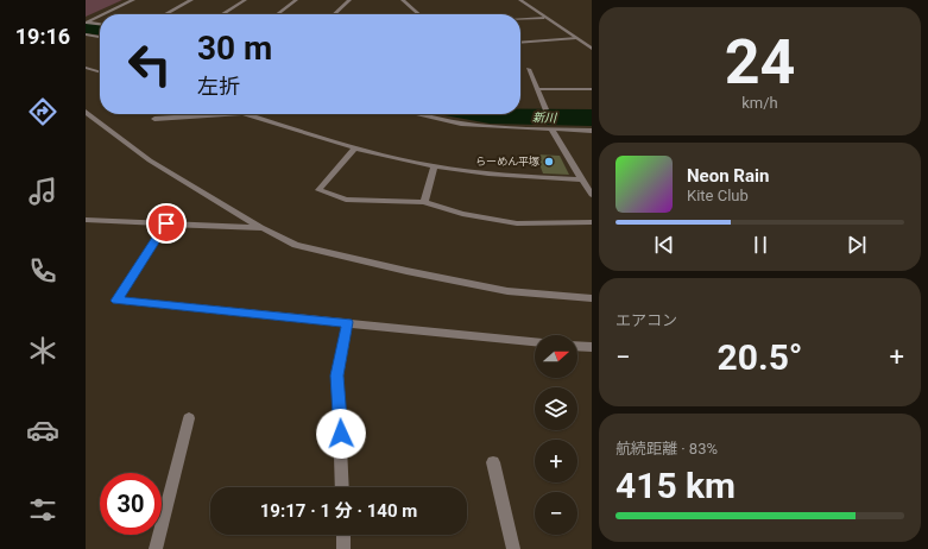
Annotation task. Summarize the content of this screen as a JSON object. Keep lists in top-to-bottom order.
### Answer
{
  "water": ["新川"],
  "places": ["らーめん平塚"],
  "north": "right",
  "page": {
    "tabs": "19:16",
    "tile": [
      ["24", "km/h"],
      "エアコン",
      ["航続距離 · 83%", "415 km"]
    ],
    "turn": ["30 m", "左折"],
    "song": ["Neon Rain", "Kite Club"],
    "map_buttons": ["+", "−"],
    "heat": ["−", "20.5°", "+"],
    "limit": "30",
    "trip": "19:17 · 1 分 · 140 m"
  }
}
